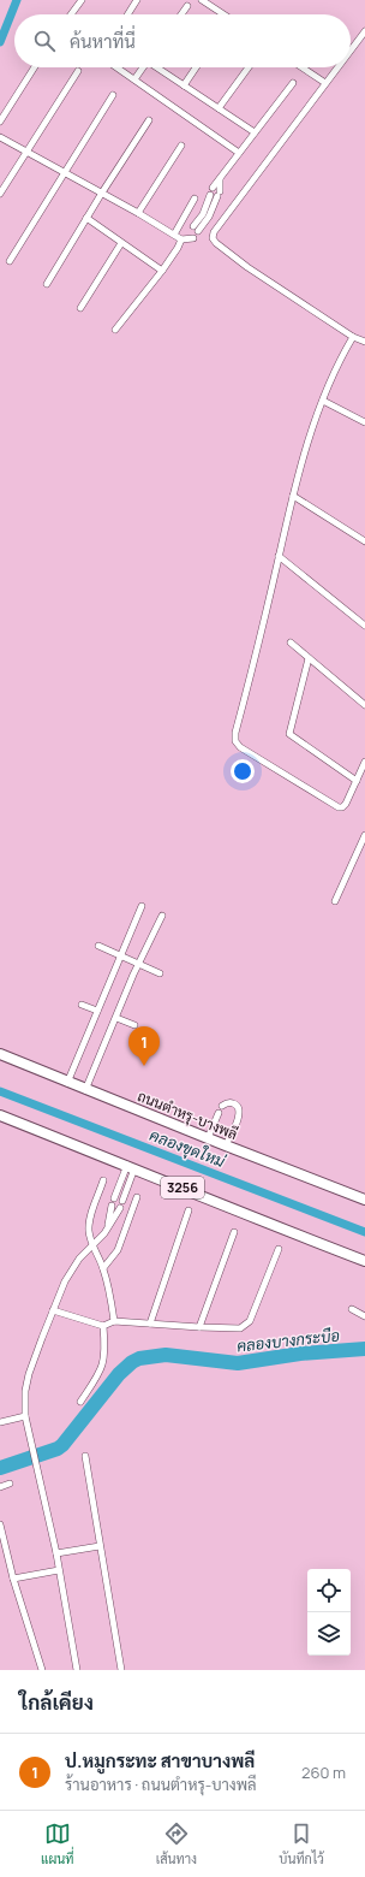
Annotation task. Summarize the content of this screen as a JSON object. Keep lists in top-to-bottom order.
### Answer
{
  "streets": {
    "main road": ["ถนนตำหรุ-บางพลี", "3256"]
  },
  "water": ["คลองขุดใหม่", "คลองบางกระบือ"],
  "page": {
    "search": "ค้นหาที่นี่",
    "pins": "1",
    "heading": "ใกล้เคียง",
    "list": [
      {
        "mark": "1",
        "name": "ป.หมูกระทะ สาขาบางพลี",
        "note": "ร้านอาหาร · ถนนตำหรุ-บางพลี",
        "value": "260 m"
      }
    ],
    "nav": ["แผนที่", "เส้นทาง", "บันทึกไว้"]
  }
}
